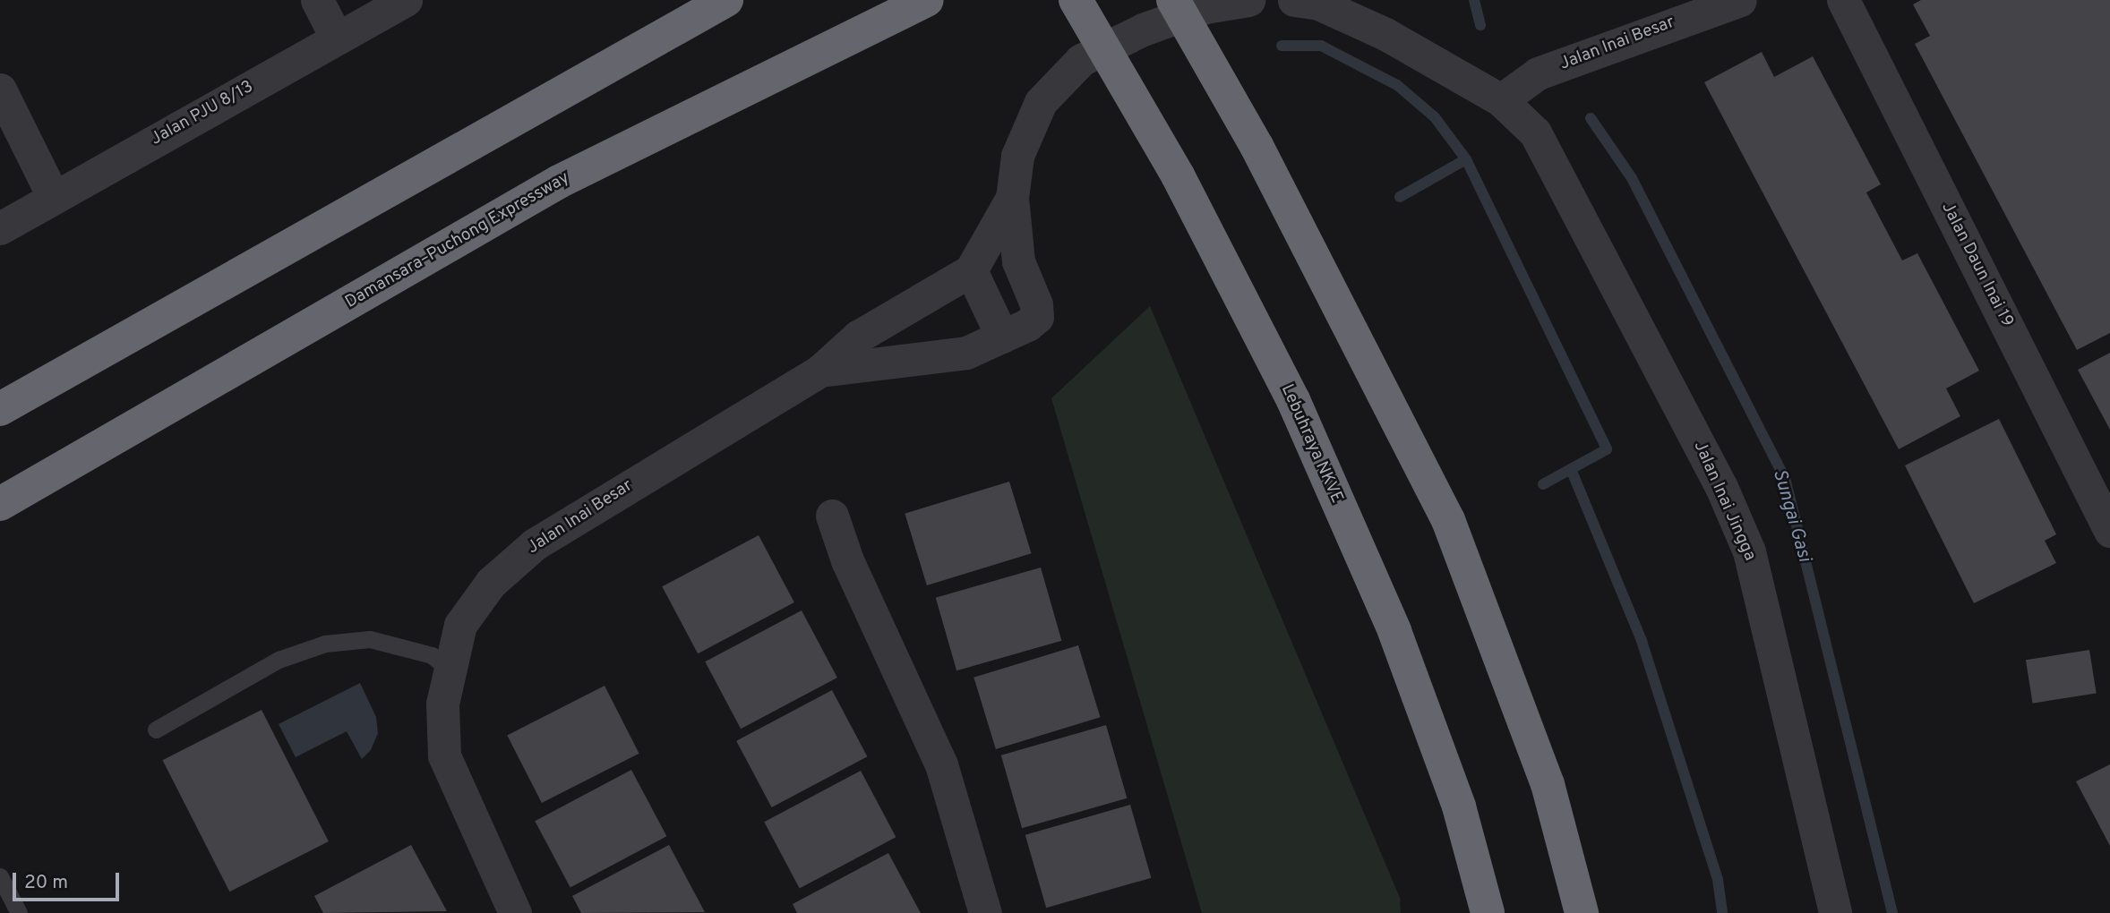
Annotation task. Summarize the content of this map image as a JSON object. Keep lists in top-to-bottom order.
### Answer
{
  "streets": {
    "highway": ["Damansara–Puchong Expressway", "Lebuhraya NKVE"],
    "street": [
      "Jalan Inai Besar",
      "Jalan PJU 8/13",
      "Jalan Daun Inai 19",
      "Jalan Inai Jingga"
    ]
  },
  "crossings": [
    ["Jalan Inai Besar", "Jalan Inai Jingga"]
  ],
  "water": ["Sungai Gasi"],
  "scale_bar": "20 m"
}
